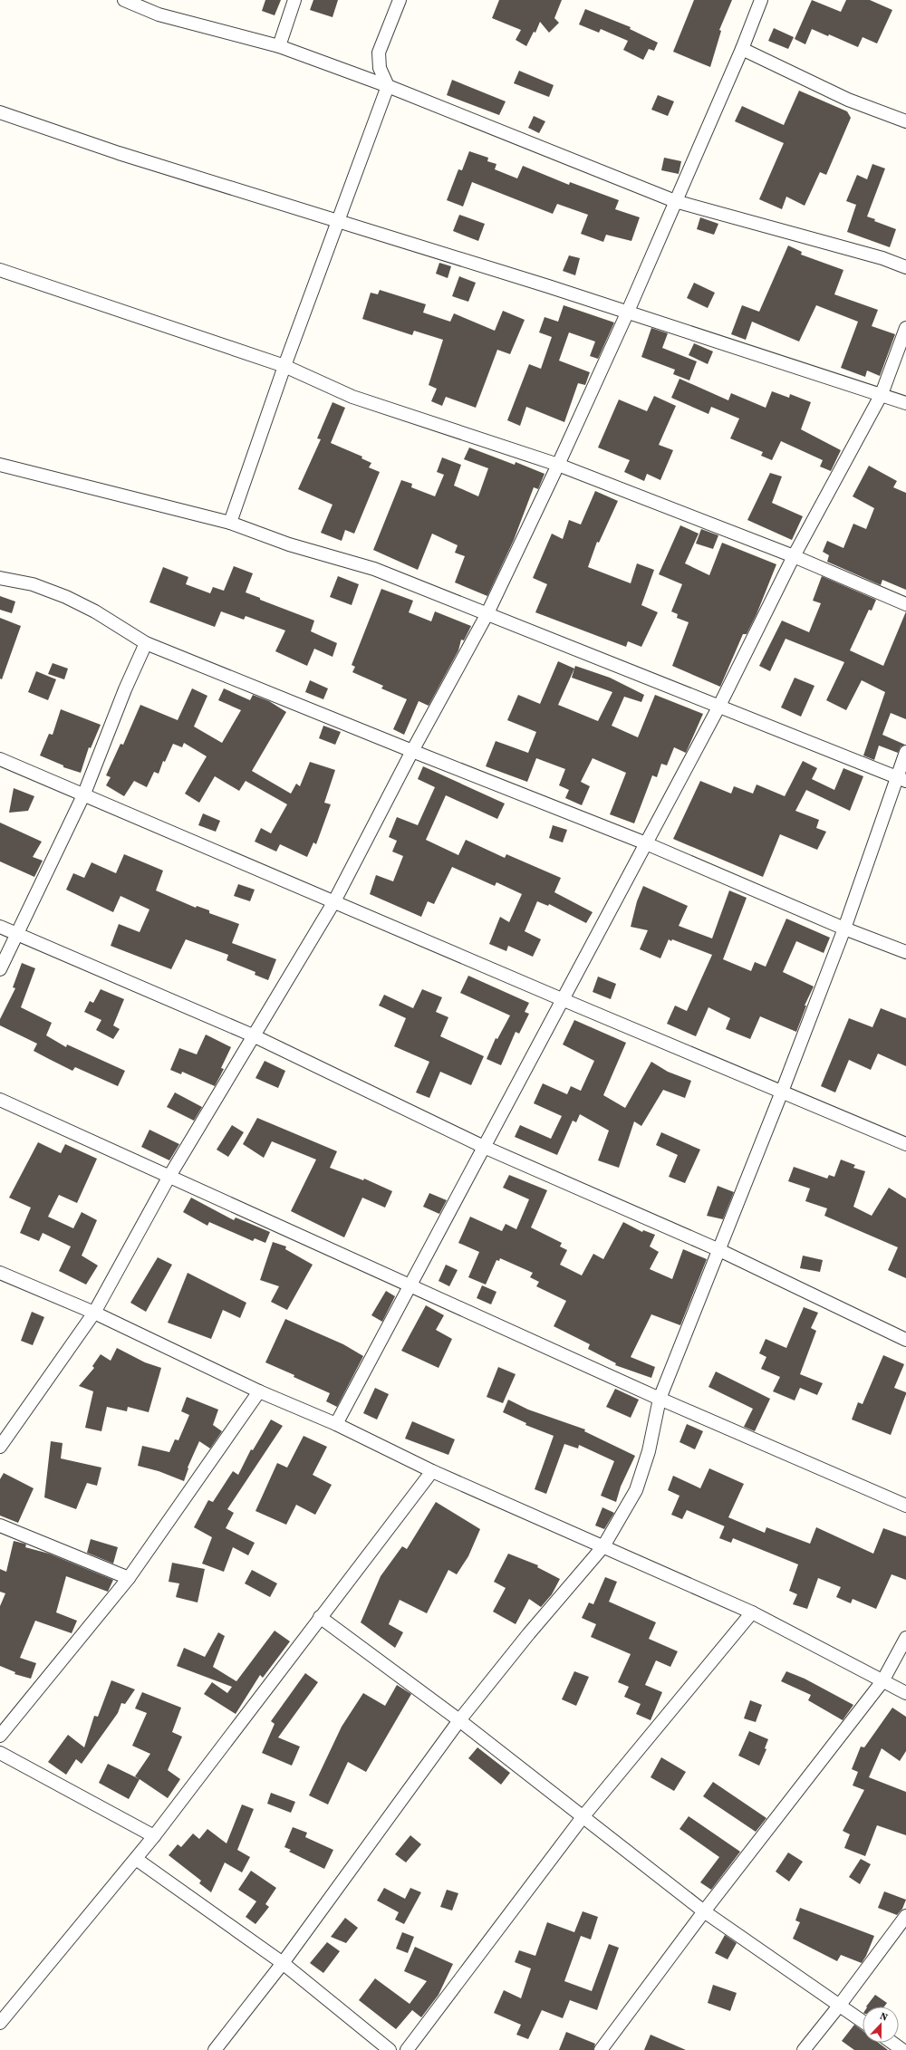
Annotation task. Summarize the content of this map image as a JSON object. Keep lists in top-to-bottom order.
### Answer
{
  "north": "top"
}
